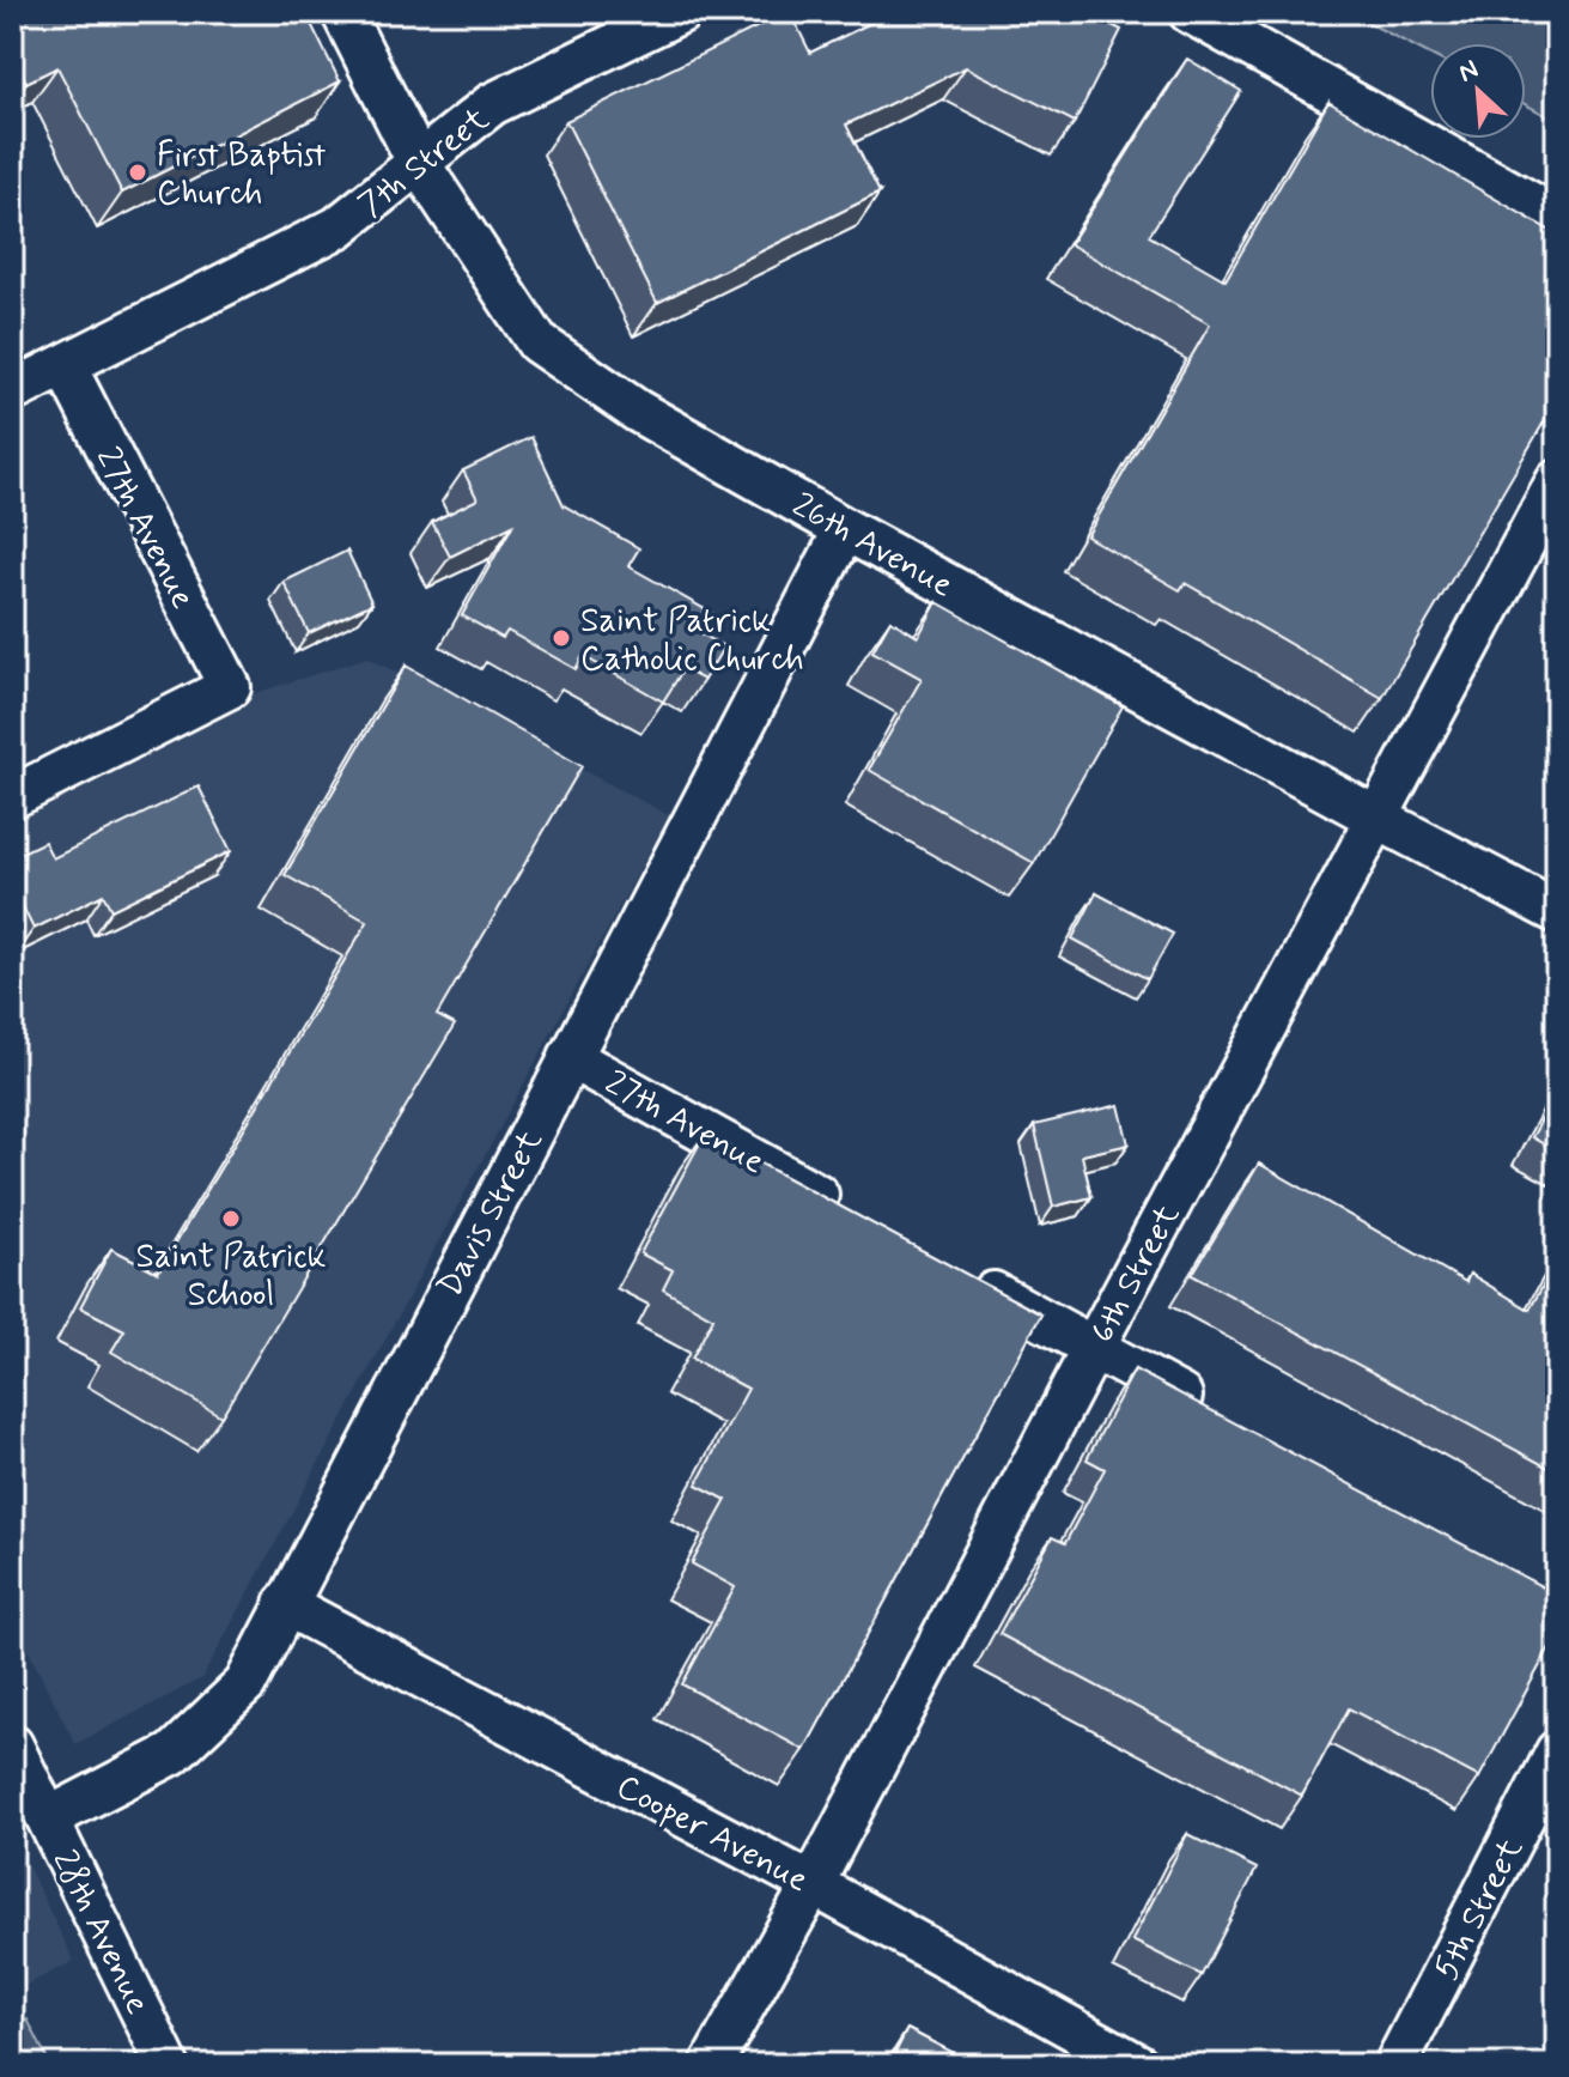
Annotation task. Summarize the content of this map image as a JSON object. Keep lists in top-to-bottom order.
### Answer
{
  "streets": {
    "street": [
      "7th Street",
      "27th Avenue",
      "26th Avenue",
      "Davis Street",
      "6th Street",
      "Cooper Avenue",
      "5th Street",
      "28th Avenue"
    ]
  },
  "crossings": [
    ["7th Street", "27th Avenue"],
    ["7th Street", "26th Avenue"],
    ["27th Avenue", "Davis Street"],
    ["26th Avenue", "Davis Street"],
    ["26th Avenue", "6th Street"],
    ["Davis Street", "Cooper Avenue"],
    ["Davis Street", "28th Avenue"],
    ["6th Street", "Cooper Avenue"]
  ],
  "places": ["First Baptist Church", "Saint Patrick Catholic Church", "Saint Patrick School"],
  "north": "top left"
}
